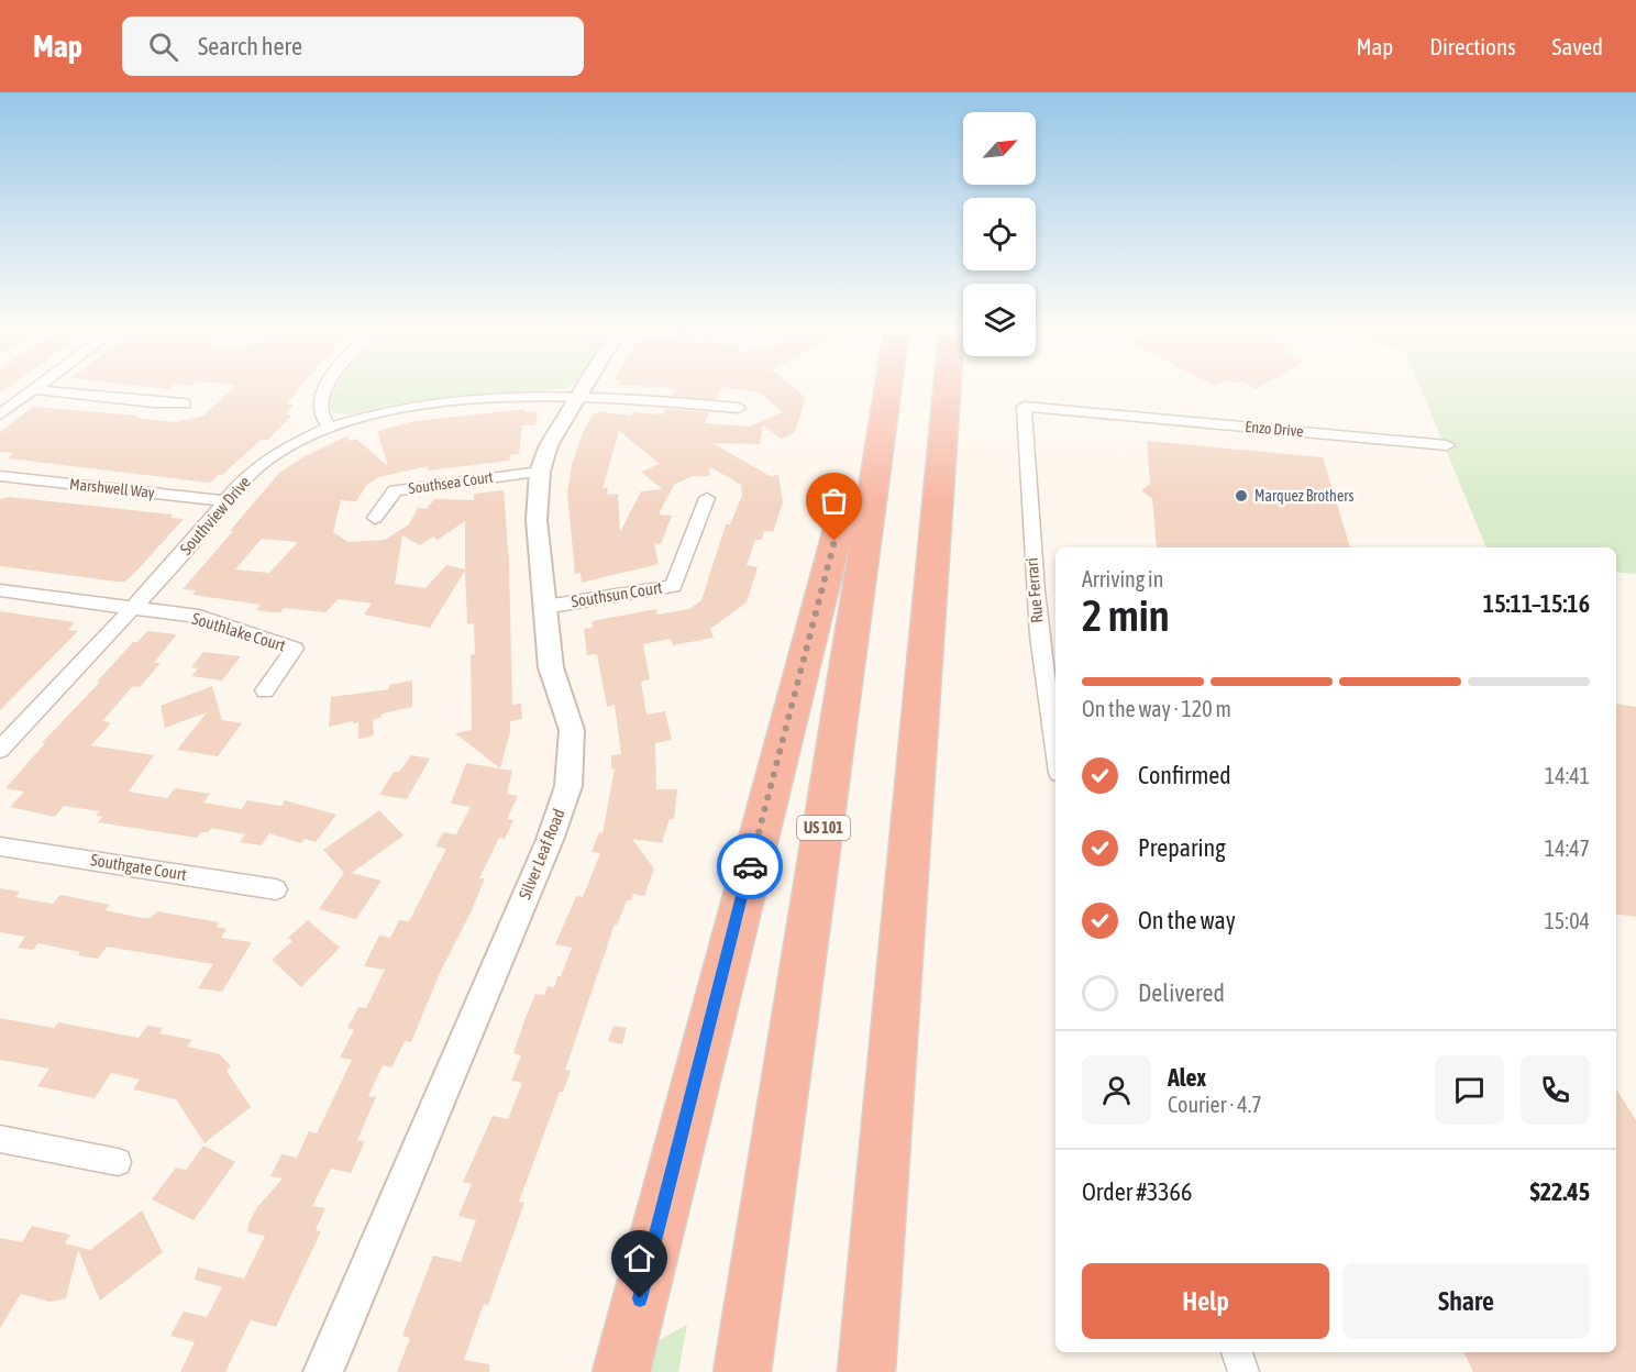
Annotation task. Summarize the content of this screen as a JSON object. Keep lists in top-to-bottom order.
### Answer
{
  "streets": {
    "highway": ["US 101"],
    "street": [
      "Enzo Drive",
      "Southsea Court",
      "Marshwell Way",
      "Southview Drive",
      "Rue Ferrari",
      "Southsun Court",
      "Southlake Court",
      "Silver Leaf Road",
      "Southgate Court"
    ]
  },
  "crossings": [
    ["Enzo Drive", "Rue Ferrari"],
    ["Southsea Court", "Silver Leaf Road"],
    ["Marshwell Way", "Southview Drive"],
    ["Southview Drive", "Southlake Court"],
    ["Southview Drive", "Silver Leaf Road"],
    ["Southsun Court", "Silver Leaf Road"]
  ],
  "places": ["Marquez Brothers"],
  "north": "top right",
  "page": {
    "header": "Map",
    "search": "Search here",
    "nav": ["Map", "Directions", "Saved"],
    "heading": ["2 min", "Arriving in", "15:11–15:16"],
    "panel": [
      "Alex",
      "Courier · 4.7",
      "Order #3366",
      "$22.45"
    ],
    "bar": "On the way · 120 m",
    "list": [
      ["Confirmed", "14:41"],
      ["Preparing", "14:47"],
      ["On the way", "15:04"],
      "Delivered"
    ],
    "buttons": ["Help", "Share"]
  }
}
